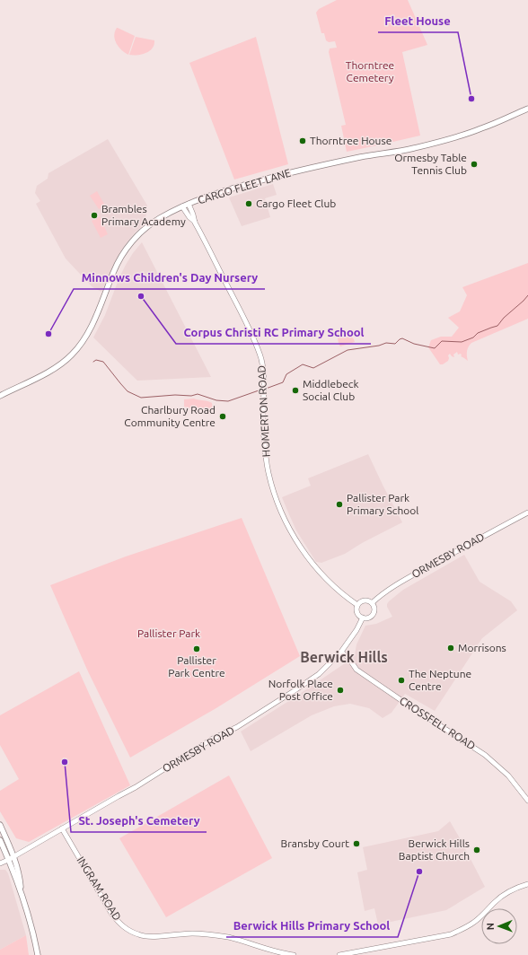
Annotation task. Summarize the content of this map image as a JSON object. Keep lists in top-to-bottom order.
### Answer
{
  "streets": {
    "main road": ["CARGO FLEET LANE"],
    "street": [
      "HOMERTON ROAD",
      "ORMESBY ROAD",
      "CROSSFELL ROAD",
      "INGRAM ROAD"
    ]
  },
  "crossings": [
    ["CARGO FLEET LANE", "HOMERTON ROAD"],
    ["HOMERTON ROAD", "ORMESBY ROAD"],
    ["ORMESBY ROAD", "CROSSFELL ROAD"],
    ["ORMESBY ROAD", "INGRAM ROAD"]
  ],
  "districts": ["Berwick Hills"],
  "parks": ["Thorntree Cemetery", "Pallister Park"],
  "places": [
    "Fleet House",
    "Thorntree House",
    "Ormesby Table Tennis Club",
    "Cargo Fleet Club",
    "Brambles Primary Academy",
    "Corpus Christi RC Primary School",
    "Minnows Children's Day Nursery",
    "Middlebeck Social Club",
    "Charlbury Road Community Centre",
    "Pallister Park Primary School",
    "Morrisons",
    "Pallister Park Centre",
    "The Neptune Centre",
    "Norfolk Place Post Office",
    "St. Joseph's Cemetery",
    "Bransby Court",
    "Berwick Hills Baptist Church",
    "Berwick Hills Primary School"
  ],
  "north": "left"
}
